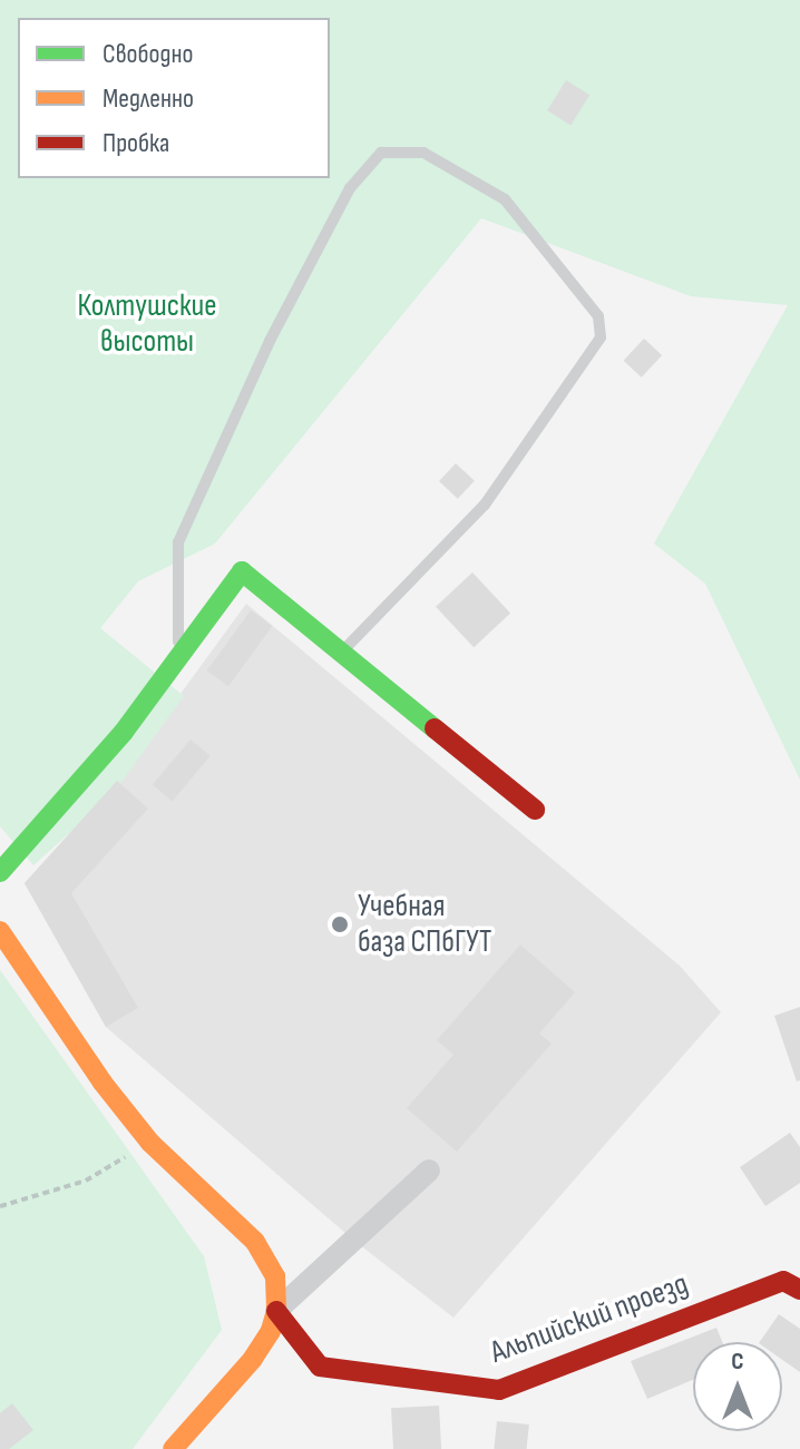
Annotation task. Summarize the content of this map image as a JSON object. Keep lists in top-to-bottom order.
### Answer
{
  "streets": {
    "street": ["Альпийский проезд"]
  },
  "parks": ["Колтушские высоты"],
  "places": ["Учебная база СПбГУТ"],
  "legend": ["Свободно", "Медленно", "Пробка"],
  "north": "top"
}
